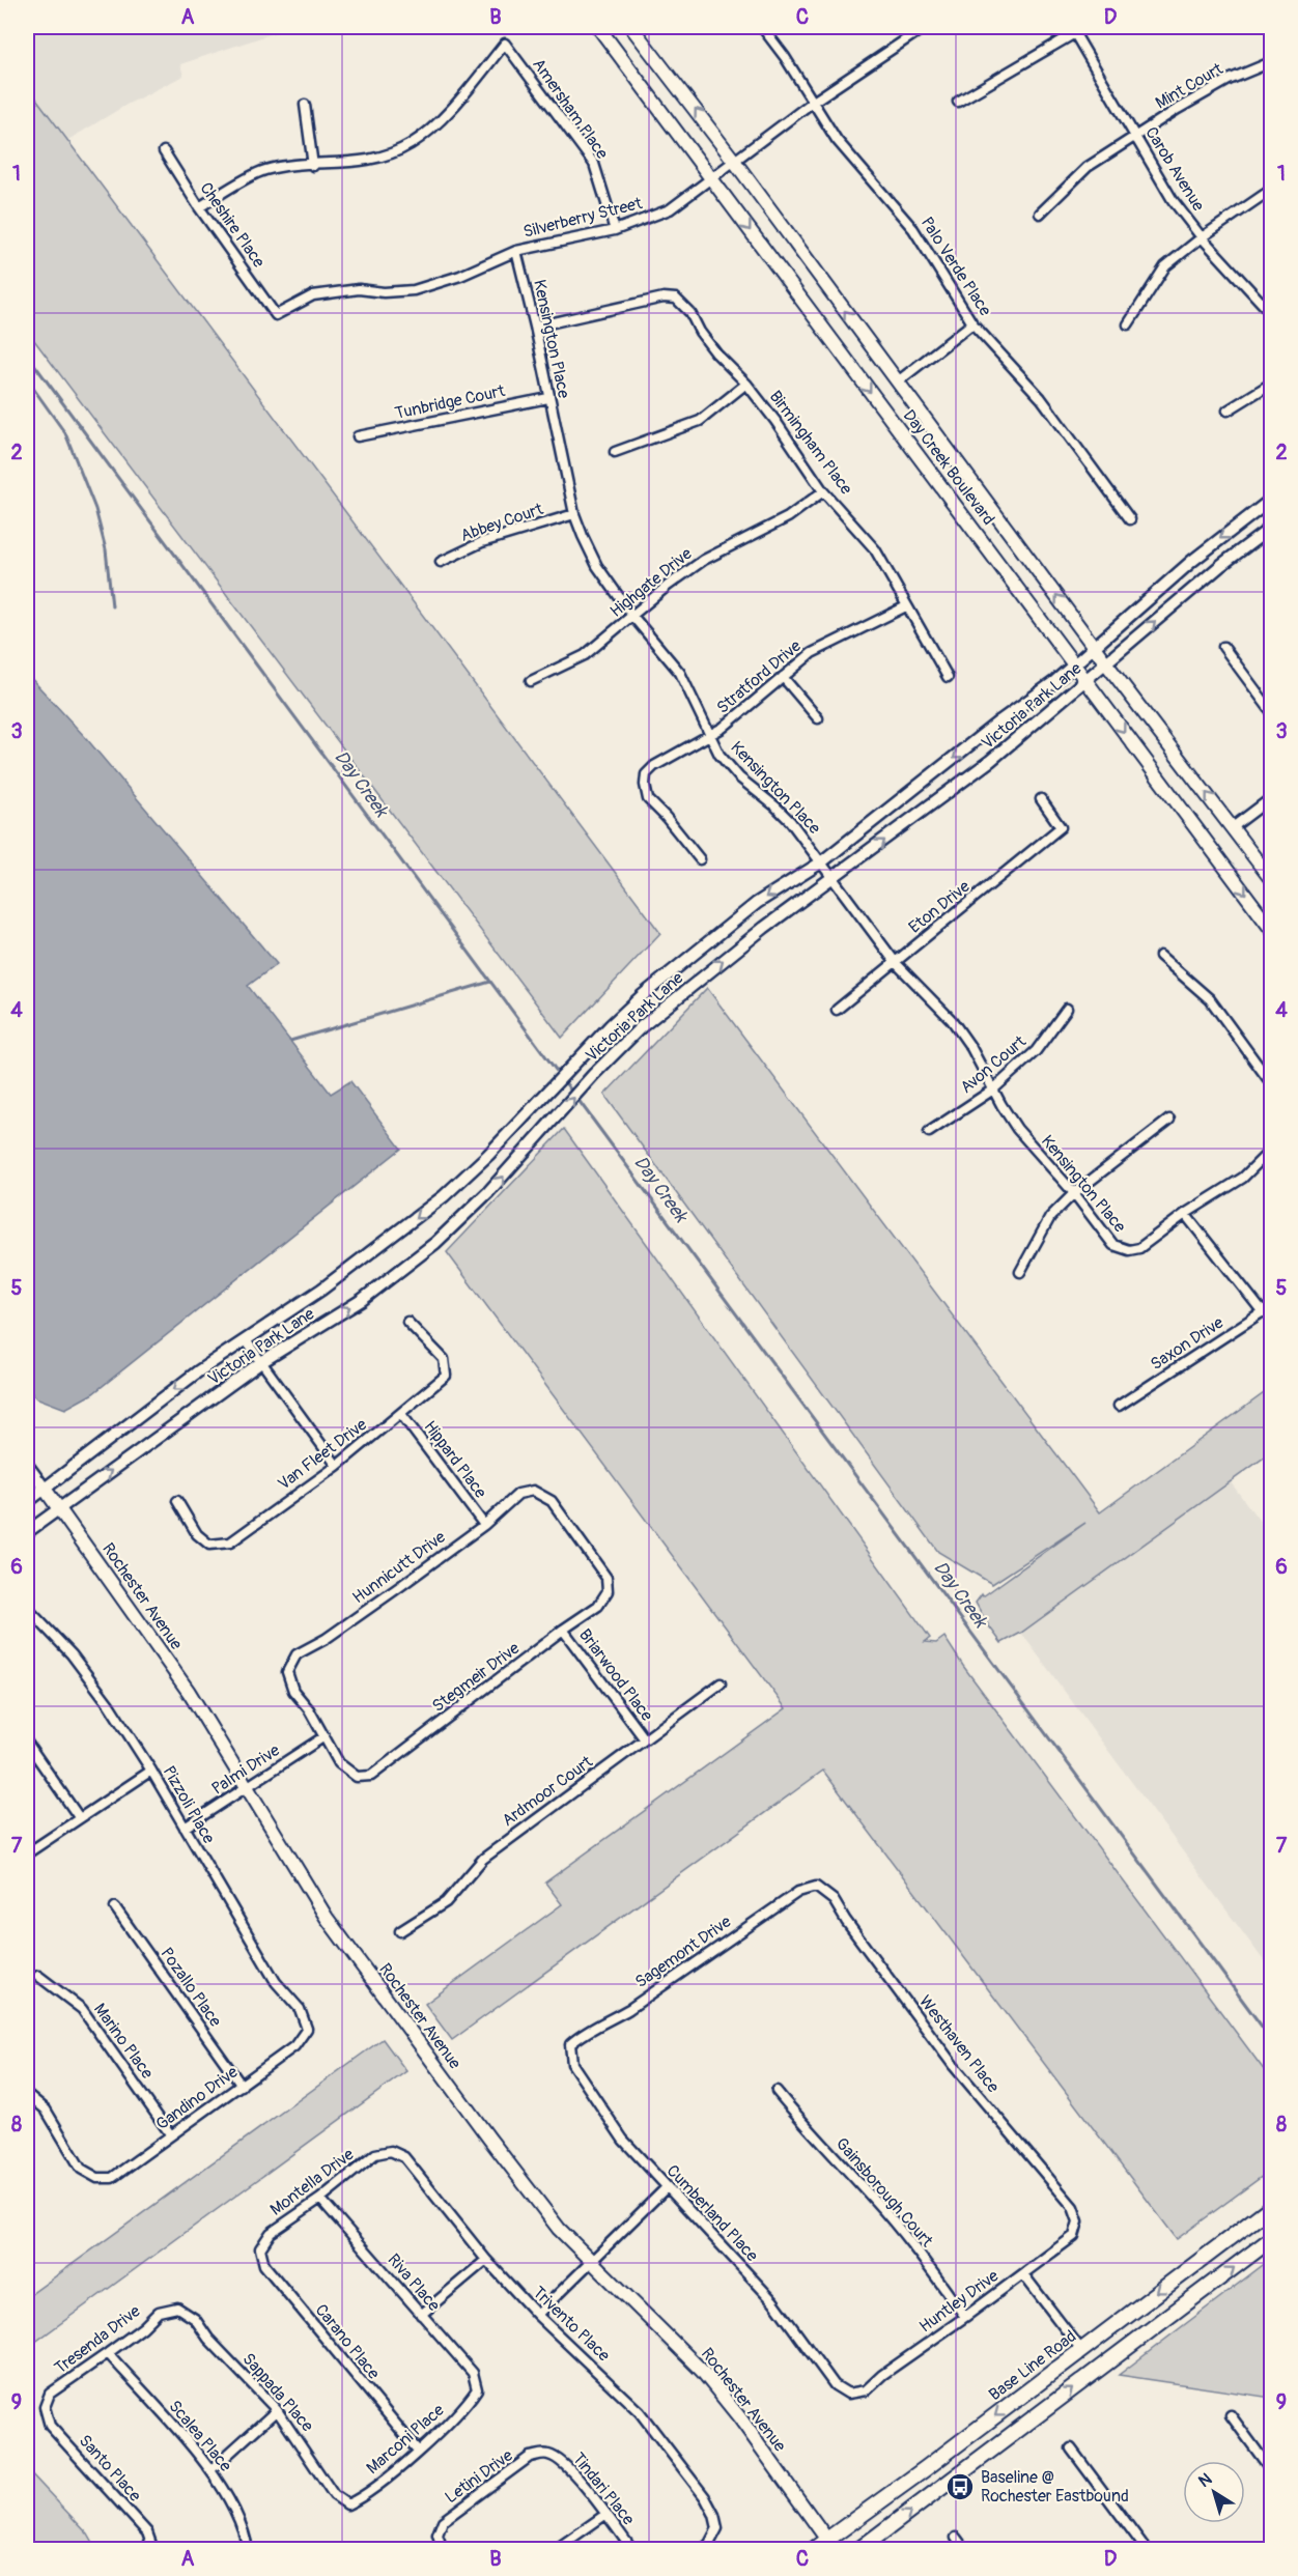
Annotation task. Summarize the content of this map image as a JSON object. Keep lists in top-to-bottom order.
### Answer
{
  "streets": {
    "main road": ["Day Creek Boulevard", "Rochester Avenue", "Base Line Road"],
    "street": [
      "Mint Court",
      "Amersham Place",
      "Carob Avenue",
      "Silverberry Street",
      "Cheshire Place",
      "Palo Verde Place",
      "Kensington Place",
      "Tunbridge Court",
      "Birmingham Place",
      "Abbey Court",
      "Highgate Drive",
      "Stratford Drive",
      "Victoria Park Lane",
      "Eton Drive",
      "Avon Court",
      "Saxon Drive",
      "Van Fleet Drive",
      "Hippard Place",
      "Hunnicutt Drive",
      "Briarwood Place",
      "Stegmeir Drive",
      "Palmi Drive",
      "Ardmoor Court",
      "Pizzoli Place",
      "Sagemont Drive",
      "Pozallo Place",
      "Marino Place",
      "Westhaven Place",
      "Gandino Drive",
      "Montella Drive",
      "Gainsborough Court",
      "Cumberland Place",
      "Riva Place",
      "Huntley Drive",
      "Trivento Place",
      "Tresenda Drive",
      "Carano Place",
      "Sappada Place",
      "Scalea Place",
      "Marconi Place",
      "Santo Place",
      "Letini Drive",
      "Tindari Place"
    ]
  },
  "crossings": [
    ["Mint Court", "Carob Avenue"],
    ["Amersham Place", "Silverberry Street"],
    ["Silverberry Street", "Cheshire Place"],
    ["Silverberry Street", "Palo Verde Place"],
    ["Silverberry Street", "Kensington Place"],
    ["Silverberry Street", "Day Creek Boulevard"],
    ["Kensington Place", "Tunbridge Court"],
    ["Kensington Place", "Birmingham Place"],
    ["Kensington Place", "Abbey Court"],
    ["Kensington Place", "Highgate Drive"],
    ["Kensington Place", "Stratford Drive"],
    ["Kensington Place", "Victoria Park Lane"],
    ["Kensington Place", "Eton Drive"],
    ["Kensington Place", "Avon Court"],
    ["Birmingham Place", "Highgate Drive"],
    ["Birmingham Place", "Stratford Drive"],
    ["Day Creek Boulevard", "Victoria Park Lane"],
    ["Victoria Park Lane", "Rochester Avenue"],
    ["Van Fleet Drive", "Hippard Place"],
    ["Hippard Place", "Hunnicutt Drive"],
    ["Hunnicutt Drive", "Stegmeir Drive"],
    ["Hunnicutt Drive", "Palmi Drive"],
    ["Rochester Avenue", "Palmi Drive"],
    ["Rochester Avenue", "Base Line Road"],
    ["Briarwood Place", "Stegmeir Drive"],
    ["Briarwood Place", "Ardmoor Court"],
    ["Stegmeir Drive", "Palmi Drive"],
    ["Palmi Drive", "Pizzoli Place"],
    ["Pizzoli Place", "Gandino Drive"],
    ["Sagemont Drive", "Westhaven Place"],
    ["Sagemont Drive", "Cumberland Place"],
    ["Pozallo Place", "Gandino Drive"],
    ["Marino Place", "Gandino Drive"],
    ["Westhaven Place", "Huntley Drive"],
    ["Montella Drive", "Riva Place"],
    ["Montella Drive", "Trivento Place"],
    ["Montella Drive", "Carano Place"],
    ["Gainsborough Court", "Huntley Drive"],
    ["Cumberland Place", "Huntley Drive"],
    ["Riva Place", "Marconi Place"],
    ["Tresenda Drive", "Sappada Place"],
    ["Tresenda Drive", "Scalea Place"],
    ["Tresenda Drive", "Santo Place"],
    ["Carano Place", "Marconi Place"],
    ["Sappada Place", "Marconi Place"],
    ["Letini Drive", "Tindari Place"]
  ],
  "water": ["Day Creek"],
  "places": {
    "bus stop": ["Baseline @ Rochester Eastbound"]
  },
  "north": "top left",
  "grid": {
    "columns": [
      "A",
      "B",
      "C",
      "D"
    ],
    "rows": [
      "1",
      "2",
      "3",
      "4",
      "5",
      "6",
      "7",
      "8",
      "9"
    ]
  }
}
